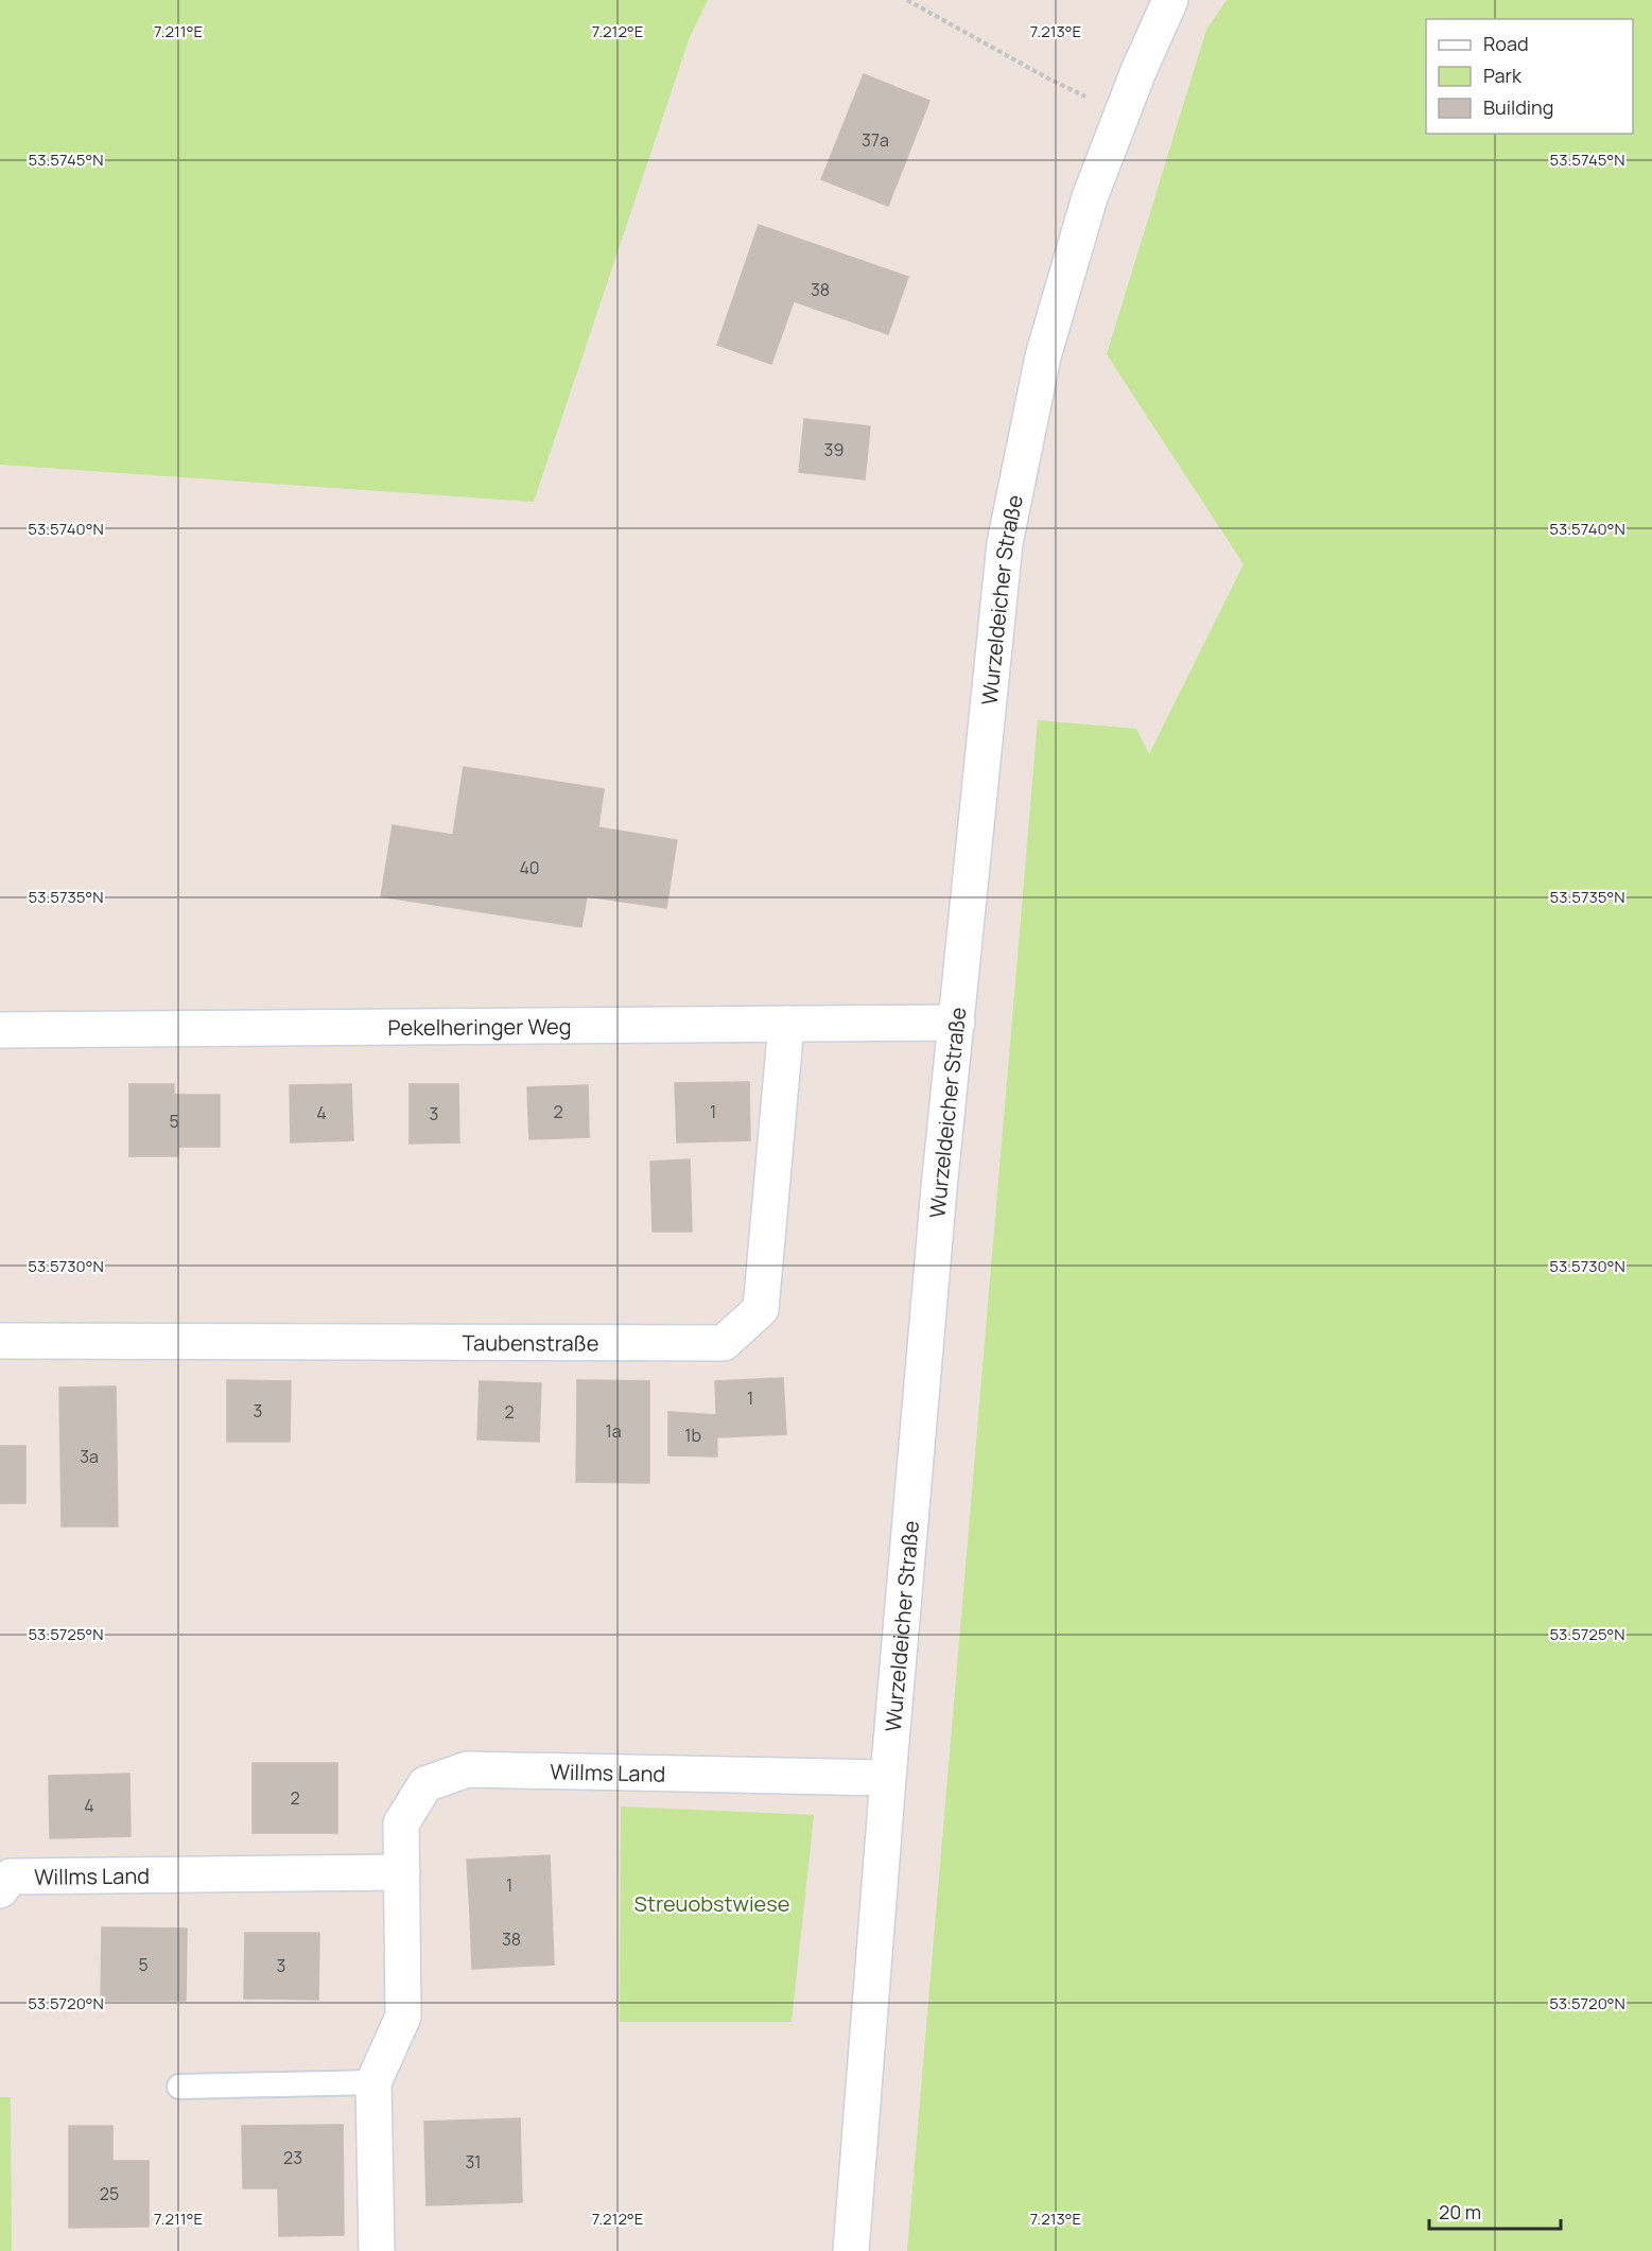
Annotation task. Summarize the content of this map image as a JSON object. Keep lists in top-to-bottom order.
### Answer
{
  "streets": {
    "street": [
      "Wurzeldeicher Straße",
      "Pekelheringer Weg",
      "Taubenstraße",
      "Willms Land"
    ]
  },
  "crossings": [
    ["Wurzeldeicher Straße", "Pekelheringer Weg"],
    ["Wurzeldeicher Straße", "Willms Land"],
    ["Pekelheringer Weg", "Taubenstraße"]
  ],
  "parks": ["Streuobstwiese"],
  "house_numbers": [
    "37a",
    "38",
    "39",
    "40",
    "2",
    "1",
    "4",
    "3",
    "5",
    "1",
    "3",
    "2",
    "1a",
    "1b",
    "3a",
    "2",
    "4",
    "1",
    "38",
    "5",
    "3",
    "23",
    "31",
    "25"
  ],
  "legend": ["Road", "Park", "Building"],
  "scale_bar": "20 m",
  "coordinates": [
    "7.211°E",
    "7.212°E",
    "7.213°E",
    "53.5745°N",
    "53.5740°N",
    "53.5735°N",
    "53.5730°N",
    "53.5725°N",
    "53.5720°N"
  ]
}
